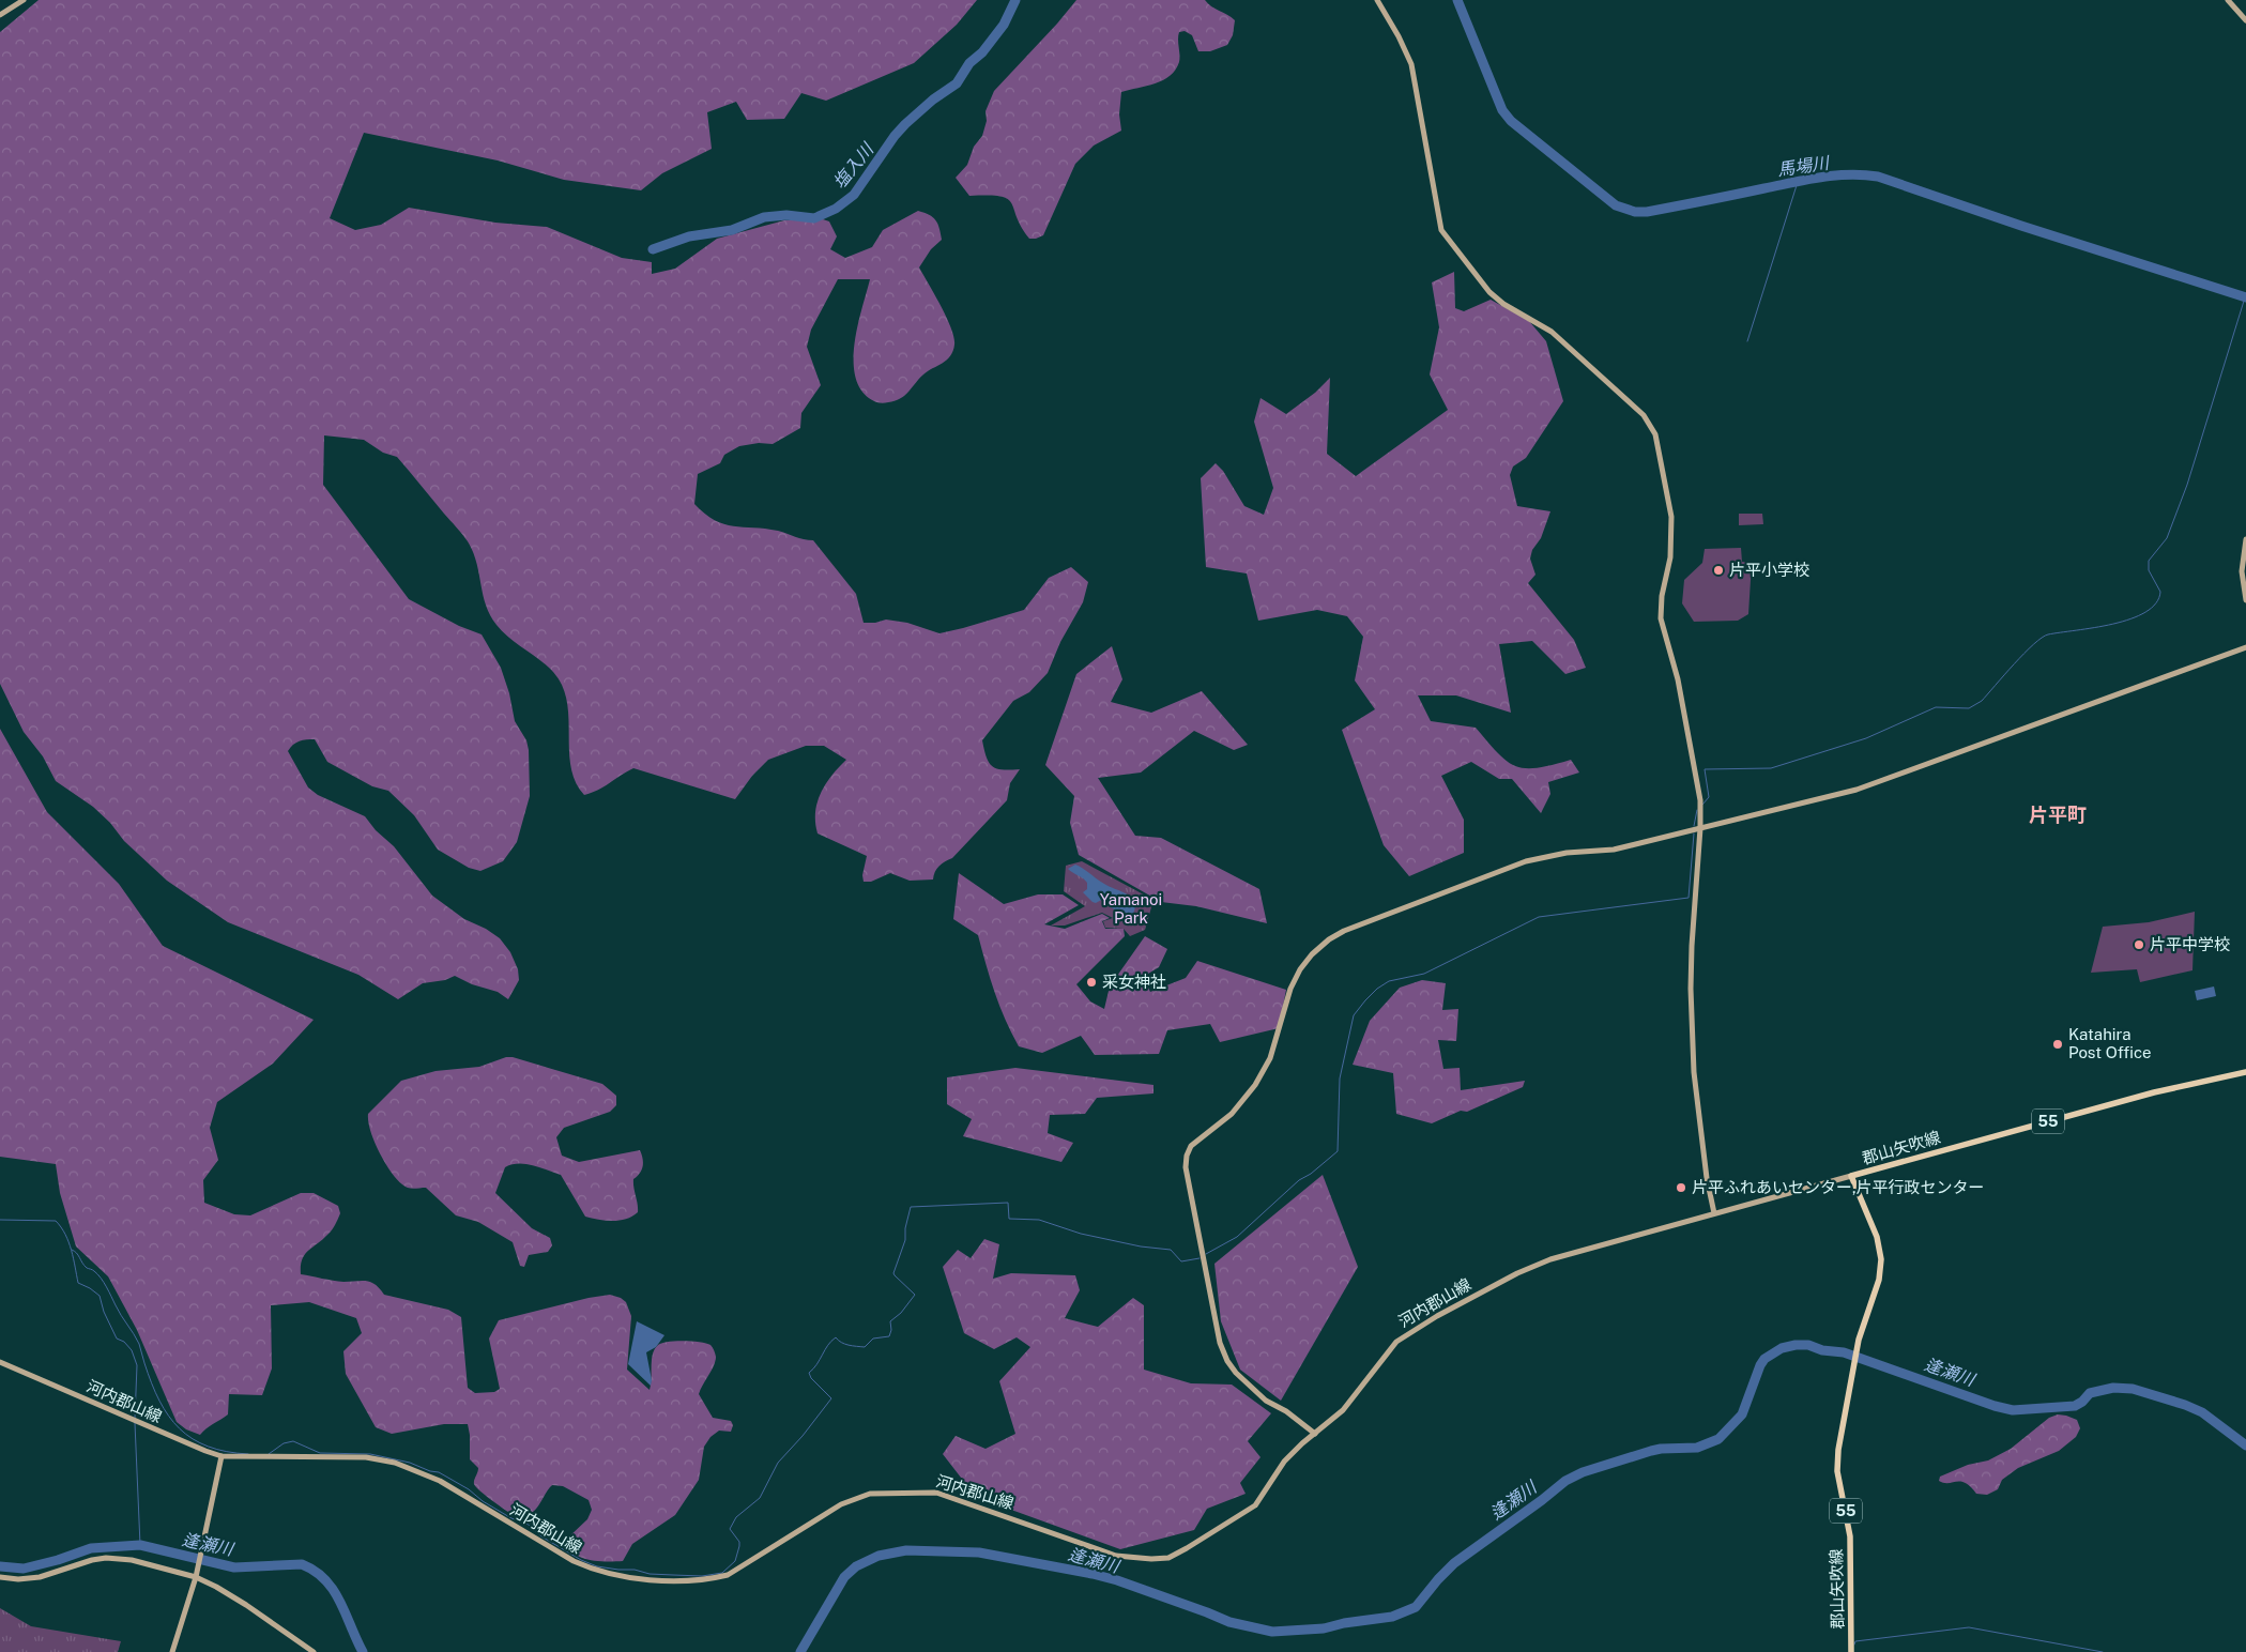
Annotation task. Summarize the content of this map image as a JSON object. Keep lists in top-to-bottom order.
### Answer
{
  "streets": {
    "main road": ["55", "郡山矢吹線"],
    "street": ["河内郡山線"]
  },
  "crossings": [
    ["郡山矢吹線", "河内郡山線"]
  ],
  "districts": ["片平町"],
  "water": ["塩入川", "馬場川", "逢瀬川"],
  "parks": ["Yamanoi Park"],
  "places": [
    "片平小学校",
    "片平中学校",
    "采女神社",
    "Katahira Post Office",
    "片平ふれあいセンター,片平行政センター"
  ]
}
